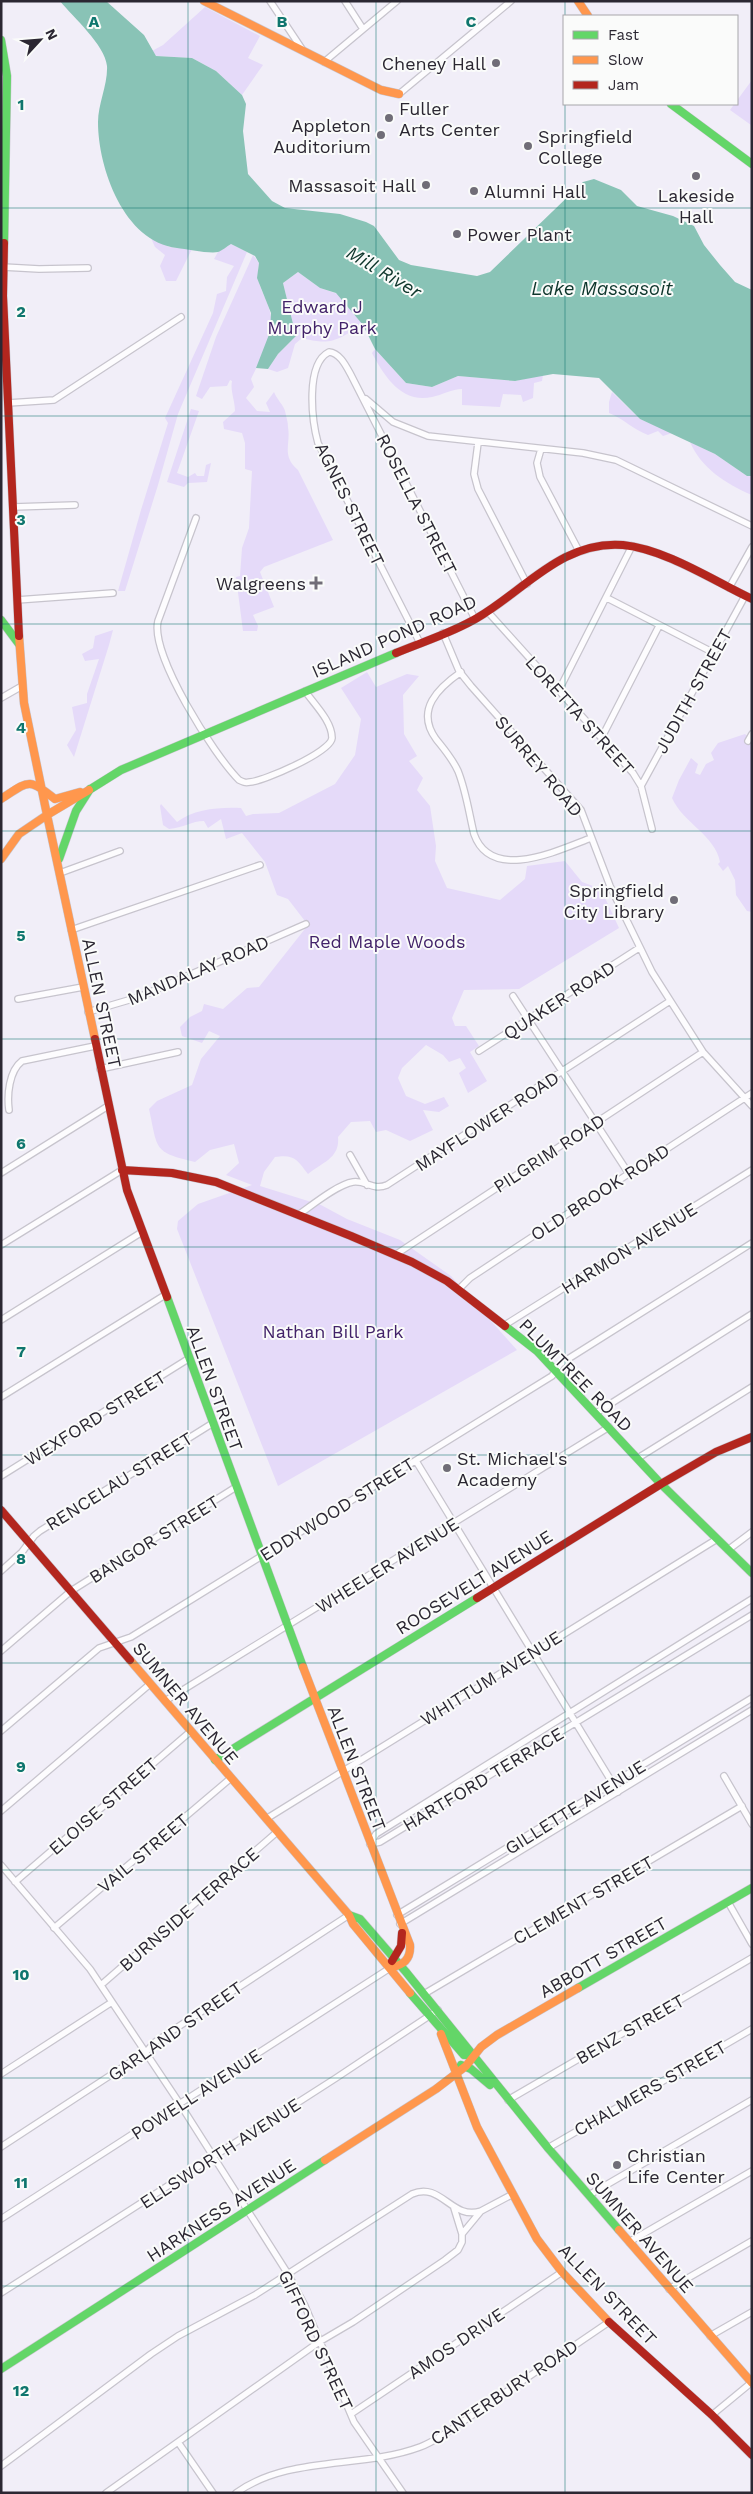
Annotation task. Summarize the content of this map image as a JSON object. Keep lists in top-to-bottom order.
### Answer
{
  "streets": {
    "main road": [
      "ISLAND POND ROAD",
      "ALLEN STREET",
      "PLUMTREE ROAD",
      "ROOSEVELT AVENUE",
      "SUMNER AVENUE",
      "ABBOTT STREET",
      "HARKNESS AVENUE"
    ],
    "street": [
      "AGNES STREET",
      "ROSELLA STREET",
      "JUDITH STREET",
      "LORETTA STREET",
      "SURREY ROAD",
      "MANDALAY ROAD",
      "QUAKER ROAD",
      "MAYFLOWER ROAD",
      "PILGRIM ROAD",
      "OLD BROOK ROAD",
      "HARMON AVENUE",
      "WEXFORD STREET",
      "RENCELAU STREET",
      "EDDYWOOD STREET",
      "BANGOR STREET",
      "WHEELER AVENUE",
      "WHITTUM AVENUE",
      "HARTFORD TERRACE",
      "ELOISE STREET",
      "GILLETTE AVENUE",
      "VAIL STREET",
      "CLEMENT STREET",
      "BURNSIDE TERRACE",
      "BENZ STREET",
      "GARLAND STREET",
      "CHALMERS STREET",
      "POWELL AVENUE",
      "ELLSWORTH AVENUE",
      "GIFFORD STREET",
      "AMOS DRIVE",
      "CANTERBURY ROAD"
    ]
  },
  "crossings": [
    ["AGNES STREET", "ROSELLA STREET"],
    ["AGNES STREET", "ISLAND POND ROAD"],
    ["ROSELLA STREET", "ISLAND POND ROAD"],
    ["ISLAND POND ROAD", "JUDITH STREET"],
    ["ISLAND POND ROAD", "LORETTA STREET"],
    ["ISLAND POND ROAD", "SURREY ROAD"],
    ["ISLAND POND ROAD", "ALLEN STREET"],
    ["JUDITH STREET", "LORETTA STREET"],
    ["SURREY ROAD", "QUAKER ROAD"],
    ["SURREY ROAD", "MAYFLOWER ROAD"],
    ["SURREY ROAD", "PILGRIM ROAD"],
    ["SURREY ROAD", "OLD BROOK ROAD"],
    ["MANDALAY ROAD", "ALLEN STREET"],
    ["ALLEN STREET", "PLUMTREE ROAD"],
    ["ALLEN STREET", "WEXFORD STREET"],
    ["ALLEN STREET", "RENCELAU STREET"],
    ["ALLEN STREET", "EDDYWOOD STREET"],
    ["ALLEN STREET", "BANGOR STREET"],
    ["ALLEN STREET", "WHEELER AVENUE"],
    ["ALLEN STREET", "ROOSEVELT AVENUE"],
    ["ALLEN STREET", "WHITTUM AVENUE"],
    ["ALLEN STREET", "SUMNER AVENUE"],
    ["ALLEN STREET", "HARTFORD TERRACE"],
    ["ALLEN STREET", "GILLETTE AVENUE"],
    ["ALLEN STREET", "POWELL AVENUE"],
    ["ALLEN STREET", "ELLSWORTH AVENUE"],
    ["ALLEN STREET", "HARKNESS AVENUE"],
    ["ALLEN STREET", "AMOS DRIVE"],
    ["ALLEN STREET", "CANTERBURY ROAD"],
    ["MAYFLOWER ROAD", "PLUMTREE ROAD"],
    ["PILGRIM ROAD", "PLUMTREE ROAD"],
    ["OLD BROOK ROAD", "PLUMTREE ROAD"],
    ["HARMON AVENUE", "PLUMTREE ROAD"],
    ["PLUMTREE ROAD", "EDDYWOOD STREET"],
    ["PLUMTREE ROAD", "WHEELER AVENUE"],
    ["PLUMTREE ROAD", "ROOSEVELT AVENUE"],
    ["PLUMTREE ROAD", "WHITTUM AVENUE"],
    ["RENCELAU STREET", "SUMNER AVENUE"],
    ["EDDYWOOD STREET", "SUMNER AVENUE"],
    ["BANGOR STREET", "SUMNER AVENUE"],
    ["WHEELER AVENUE", "SUMNER AVENUE"],
    ["ROOSEVELT AVENUE", "SUMNER AVENUE"],
    ["WHITTUM AVENUE", "SUMNER AVENUE"],
    ["SUMNER AVENUE", "ELOISE STREET"],
    ["SUMNER AVENUE", "VAIL STREET"],
    ["SUMNER AVENUE", "CLEMENT STREET"],
    ["SUMNER AVENUE", "BURNSIDE TERRACE"],
    ["SUMNER AVENUE", "ABBOTT STREET"],
    ["SUMNER AVENUE", "BENZ STREET"],
    ["SUMNER AVENUE", "GARLAND STREET"],
    ["SUMNER AVENUE", "CHALMERS STREET"],
    ["SUMNER AVENUE", "POWELL AVENUE"],
    ["SUMNER AVENUE", "ELLSWORTH AVENUE"],
    ["SUMNER AVENUE", "HARKNESS AVENUE"],
    ["ELOISE STREET", "GIFFORD STREET"],
    ["VAIL STREET", "GIFFORD STREET"],
    ["BURNSIDE TERRACE", "GIFFORD STREET"],
    ["ABBOTT STREET", "HARKNESS AVENUE"],
    ["GARLAND STREET", "GIFFORD STREET"],
    ["POWELL AVENUE", "GIFFORD STREET"],
    ["ELLSWORTH AVENUE", "GIFFORD STREET"],
    ["HARKNESS AVENUE", "GIFFORD STREET"],
    ["GIFFORD STREET", "AMOS DRIVE"],
    ["GIFFORD STREET", "CANTERBURY ROAD"]
  ],
  "water": ["Mill River", "Lake Massasoit"],
  "parks": ["Edward J Murphy Park", "Red Maple Woods", "Nathan Bill Park"],
  "places": {
    "other": [
      "Cheney Hall",
      "Fuller Arts Center",
      "Appleton Auditorium",
      "Springfield College",
      "Lakeside Hall",
      "Massasoit Hall",
      "Alumni Hall",
      "Power Plant",
      "Springfield City Library",
      "St. Michael's Academy",
      "Christian Life Center"
    ],
    "health": ["Walgreens"]
  },
  "legend": ["Fast", "Slow", "Jam"],
  "north": "top right",
  "grid": {
    "columns": ["A", "B", "C"],
    "rows": [
      "1",
      "2",
      "3",
      "4",
      "5",
      "6",
      "7",
      "8",
      "9",
      "10",
      "11",
      "12"
    ]
  }
}
